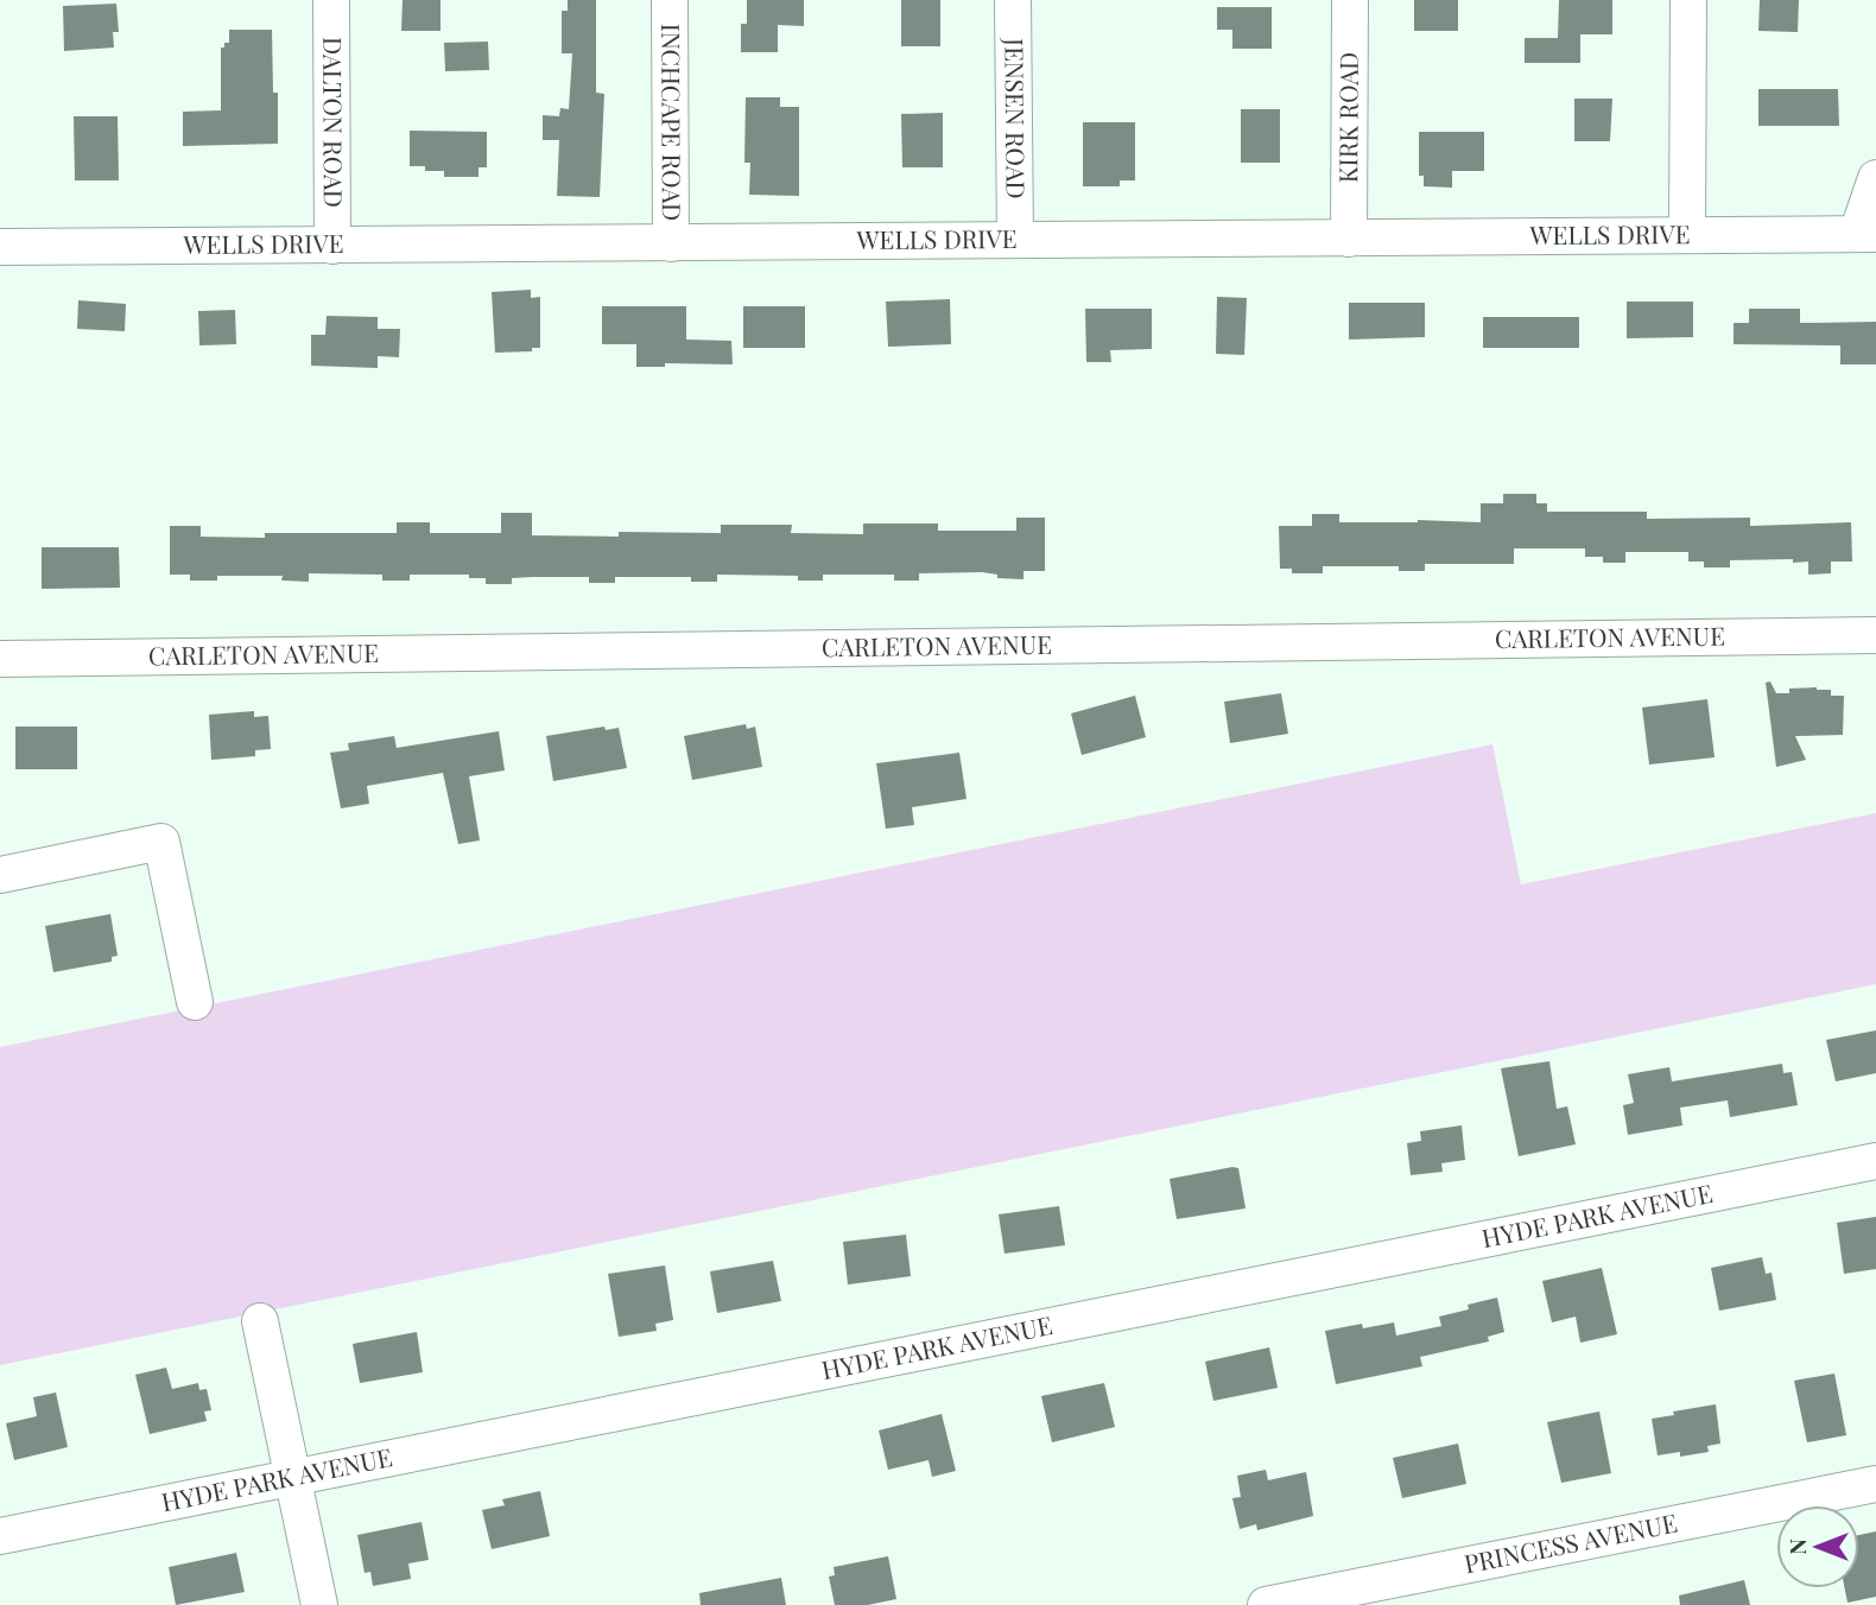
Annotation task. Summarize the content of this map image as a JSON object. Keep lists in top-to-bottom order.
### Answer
{
  "streets": {
    "street": [
      "KIRK ROAD",
      "JENSEN ROAD",
      "INCHCAPE ROAD",
      "DALTON ROAD",
      "WELLS DRIVE",
      "CARLETON AVENUE",
      "HYDE PARK AVENUE",
      "PRINCESS AVENUE"
    ]
  },
  "crossings": [
    ["KIRK ROAD", "WELLS DRIVE"],
    ["JENSEN ROAD", "WELLS DRIVE"],
    ["INCHCAPE ROAD", "WELLS DRIVE"],
    ["DALTON ROAD", "WELLS DRIVE"]
  ],
  "north": "left"
}
